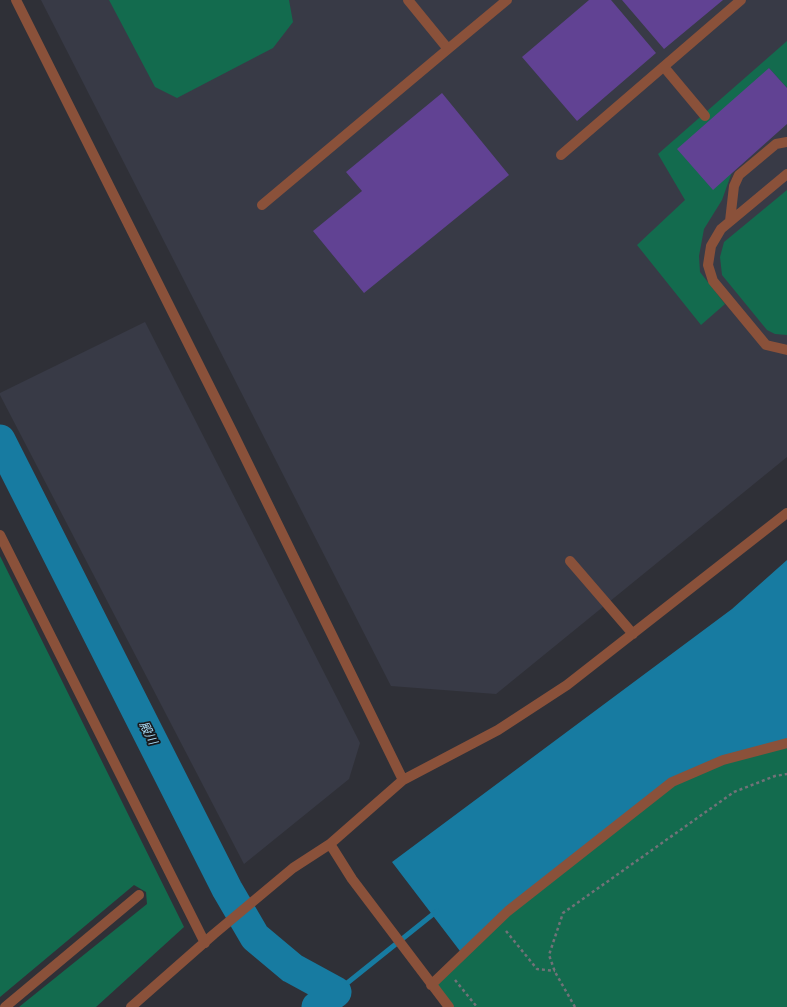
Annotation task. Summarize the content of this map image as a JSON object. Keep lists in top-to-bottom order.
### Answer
{
  "water": ["殿川"]
}
